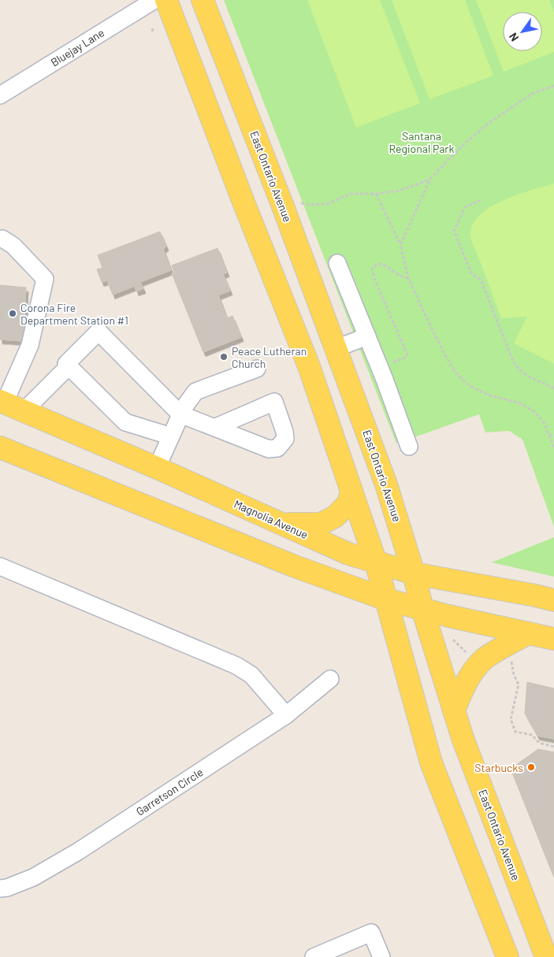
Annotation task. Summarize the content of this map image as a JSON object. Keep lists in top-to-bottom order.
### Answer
{
  "streets": {
    "main road": ["East Ontario Avenue", "Magnolia Avenue"],
    "street": ["Bluejay Lane", "Garretson Circle"]
  },
  "crossings": [
    ["East Ontario Avenue", "Magnolia Avenue"]
  ],
  "parks": ["Santana Regional Park"],
  "places": ["Corona Fire Department Station #1", "Peace Lutheran Church", "Starbucks"],
  "north": "bottom left"
}
